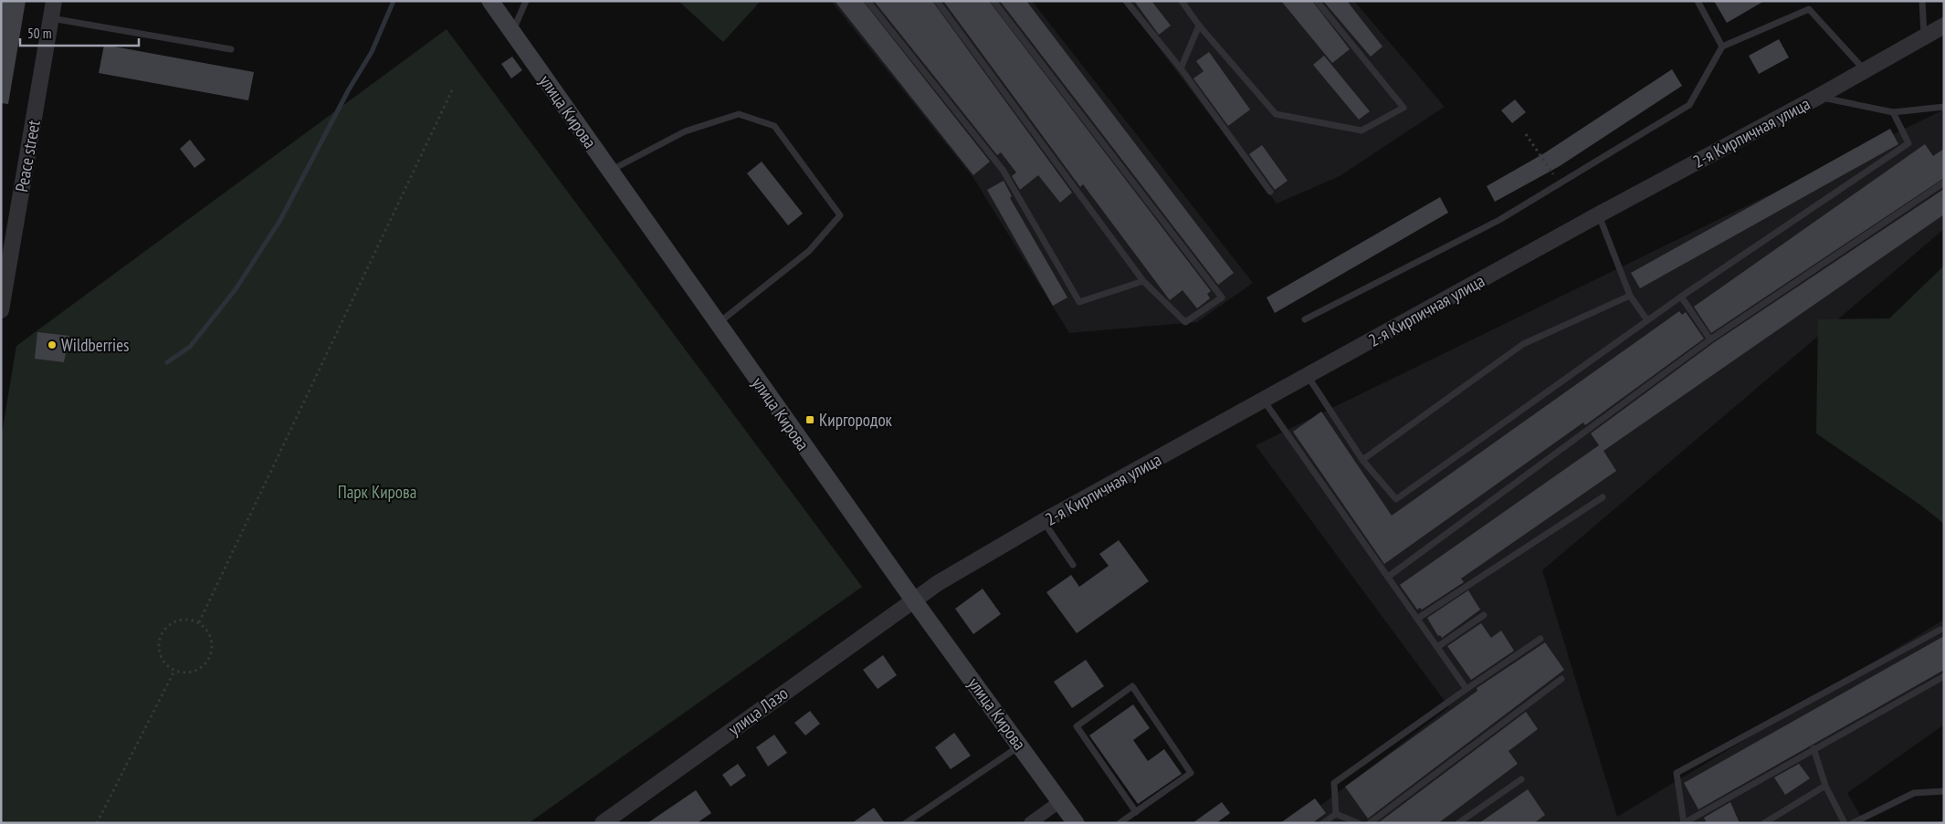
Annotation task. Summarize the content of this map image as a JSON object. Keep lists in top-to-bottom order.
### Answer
{
  "streets": {
    "main road": ["улица Кирова"],
    "street": ["2-я Кирпичная улица", "Peace street", "улица Лазо"]
  },
  "crossings": [
    ["улица Кирова", "2-я Кирпичная улица"],
    ["улица Кирова", "улица Лазо"],
    ["2-я Кирпичная улица", "улица Лазо"]
  ],
  "parks": ["Парк Кирова"],
  "places": {
    "other": ["Wildberries"],
    "transit": ["Киргородок"]
  },
  "scale_bar": "50 m"
}
